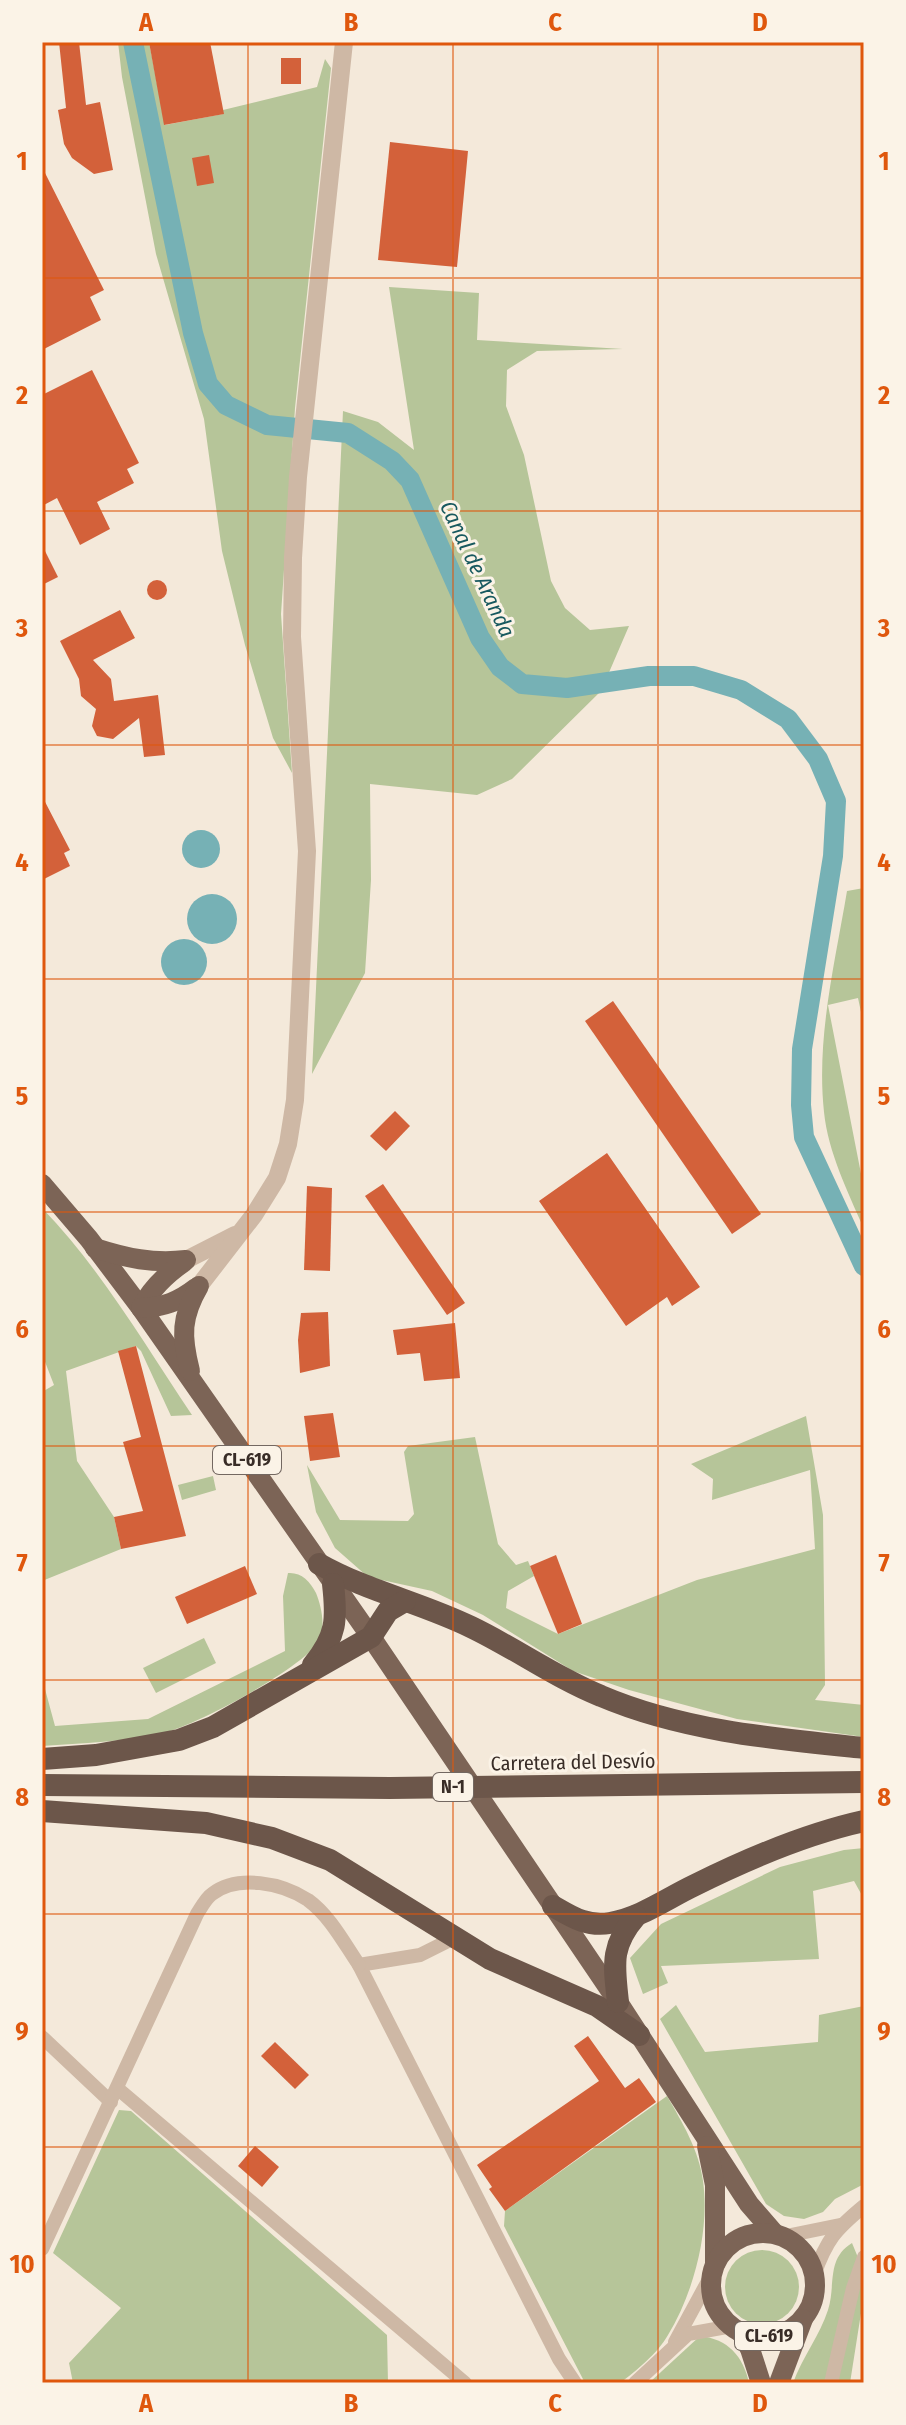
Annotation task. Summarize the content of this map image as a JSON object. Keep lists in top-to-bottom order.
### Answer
{
  "streets": {
    "highway": ["Carretera del Desvío", "N-1"],
    "main road": ["CL-619"]
  },
  "water": ["Canal de Aranda"],
  "grid": {
    "columns": [
      "A",
      "B",
      "C",
      "D"
    ],
    "rows": [
      "1",
      "2",
      "3",
      "4",
      "5",
      "6",
      "7",
      "8",
      "9",
      "10"
    ]
  }
}
